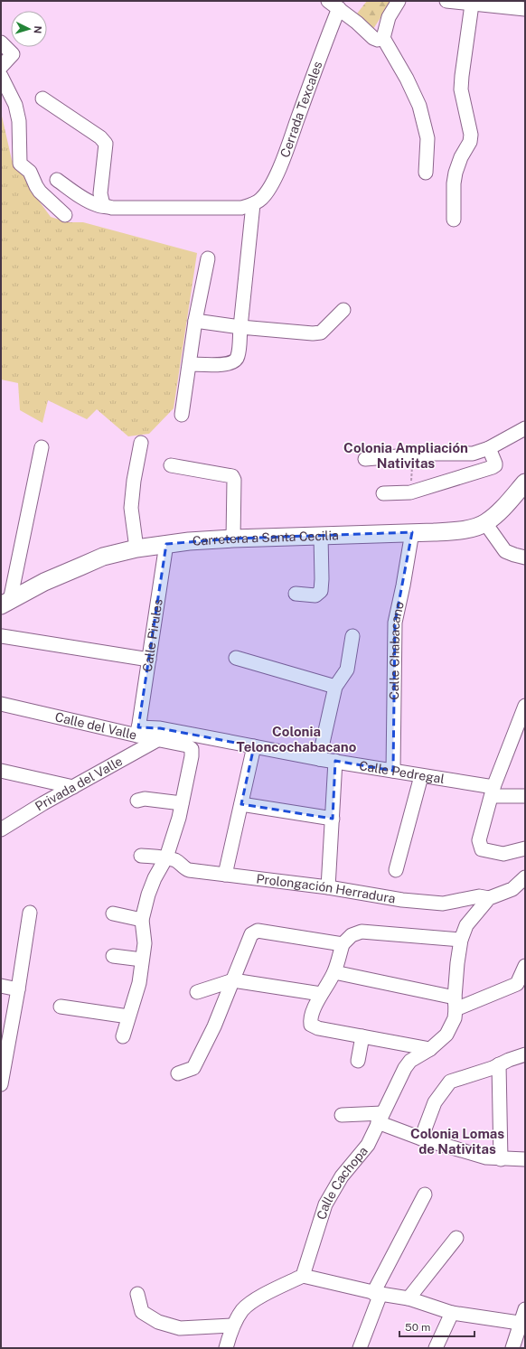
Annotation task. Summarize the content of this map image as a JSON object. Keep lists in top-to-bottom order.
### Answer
{
  "streets": {
    "main road": ["Carretera a Santa Cecilia"],
    "street": [
      "Cerrada Texcales",
      "Calle Pirules",
      "Calle Chabacano",
      "Calle del Valle",
      "Calle Pedregal",
      "Privada del Valle",
      "Prolongación Herradura",
      "Calle Cachopa"
    ]
  },
  "crossings": [
    ["Carretera a Santa Cecilia", "Calle Pirules"],
    ["Carretera a Santa Cecilia", "Calle Chabacano"],
    ["Calle Pirules", "Calle del Valle"],
    ["Calle Pirules", "Calle Pedregal"],
    ["Calle Chabacano", "Calle Pedregal"],
    ["Calle del Valle", "Calle Pedregal"],
    ["Calle del Valle", "Privada del Valle"],
    ["Prolongación Herradura", "Calle Cachopa"]
  ],
  "districts": ["Colonia Ampliación Nativitas", "Colonia Teloncochabacano", "Colonia Lomas de Nativitas"],
  "scale_bar": "50 m",
  "north": "right"
}
